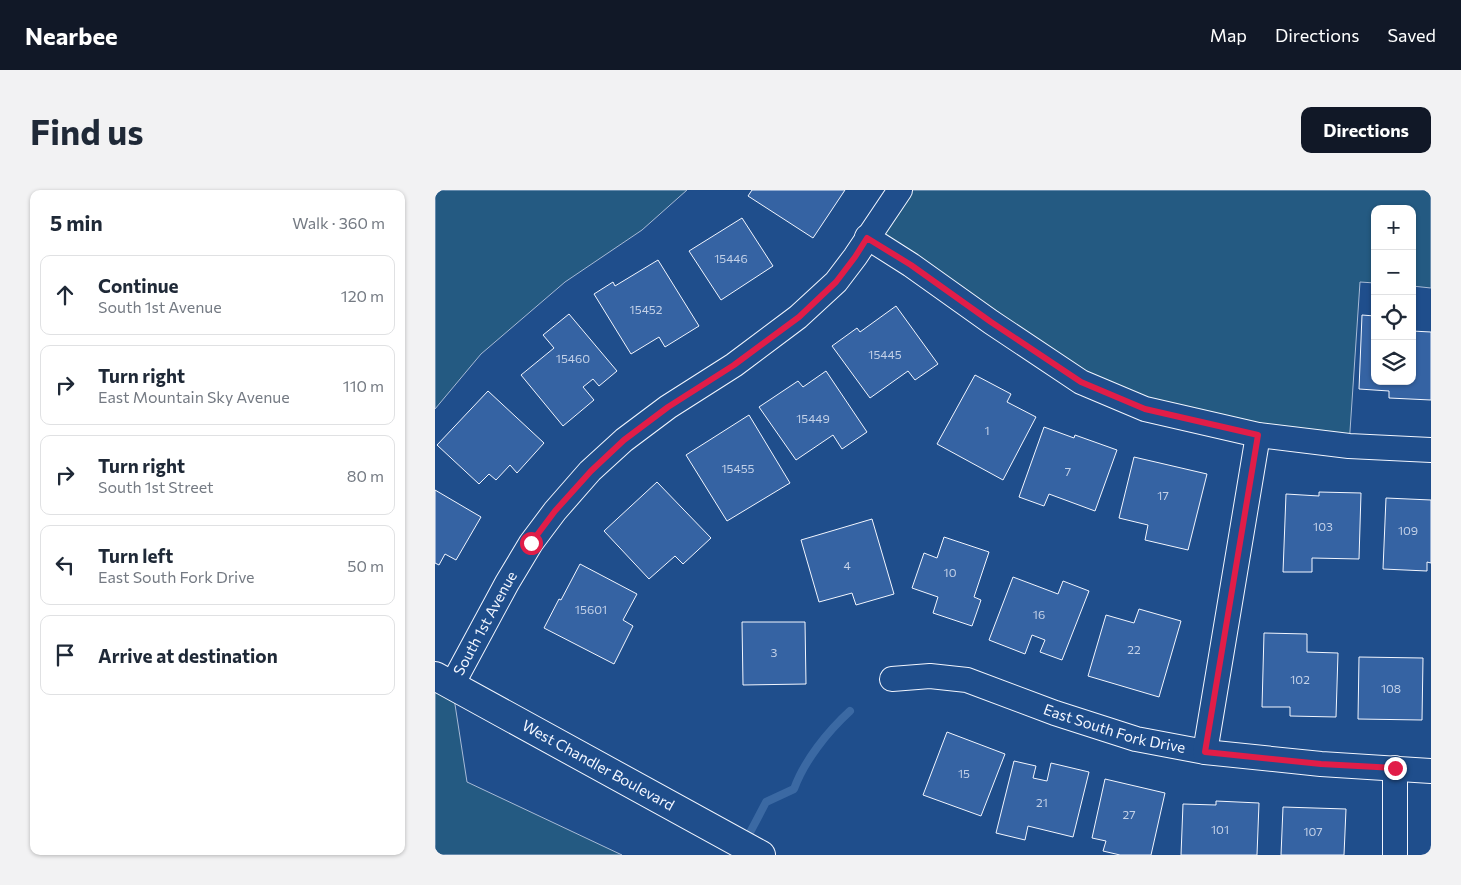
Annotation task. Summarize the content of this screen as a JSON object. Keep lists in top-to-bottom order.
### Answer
{
  "streets": {
    "main road": ["West Chandler Boulevard"],
    "street": ["South 1st Avenue", "East South Fork Drive"]
  },
  "crossings": [
    ["South 1st Avenue", "West Chandler Boulevard"]
  ],
  "house_numbers": [
    "15446",
    "15452",
    "15445",
    "15460",
    "15449",
    "1",
    "15455",
    "7",
    "17",
    "103",
    "109",
    "4",
    "10",
    "15601",
    "16",
    "22",
    "3",
    "102",
    "108",
    "15",
    "21",
    "27",
    "101",
    "107"
  ],
  "page": {
    "header": "Nearbee",
    "nav": ["Map", "Directions", "Saved"],
    "buttons": "Directions",
    "title": "Find us",
    "heading": ["5 min", "Walk · 360 m"],
    "map_buttons": ["+", "−"],
    "list": [
      ["Continue", "South 1st Avenue", "120 m"],
      ["Turn right", "East Mountain Sky Avenue", "110 m"],
      ["Turn right", "South 1st Street", "80 m"],
      ["Turn left", "East South Fork Drive", "50 m"],
      "Arrive at destination"
    ]
  }
}
